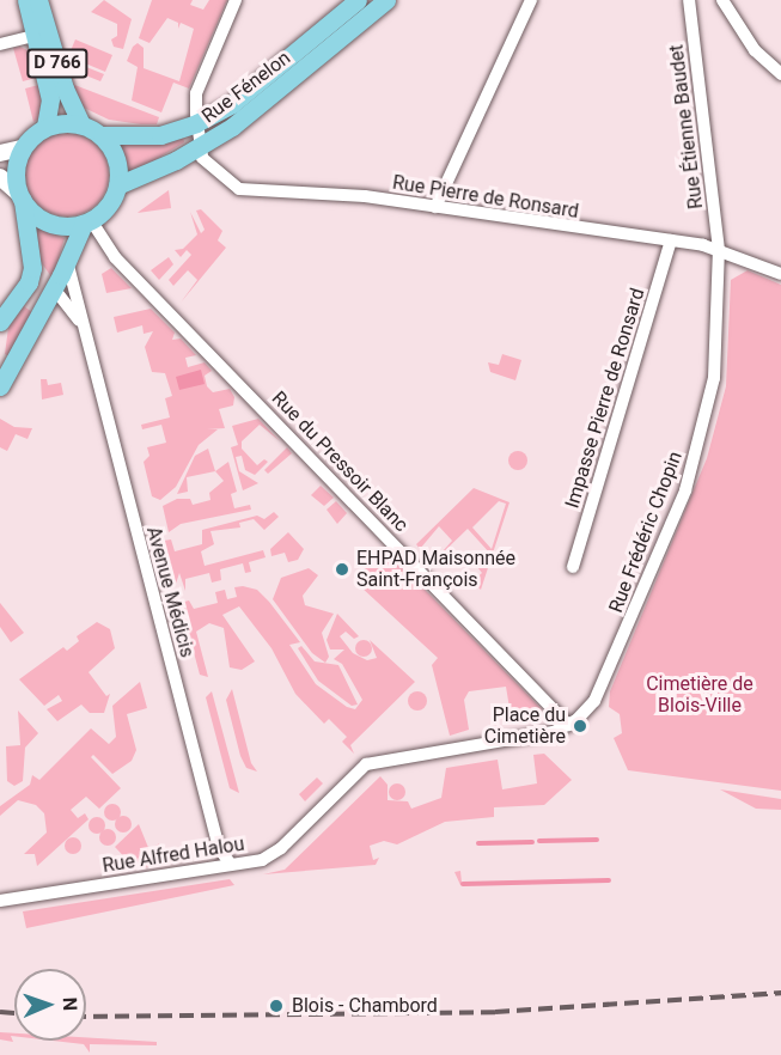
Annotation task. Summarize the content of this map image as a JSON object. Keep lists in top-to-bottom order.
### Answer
{
  "streets": {
    "main road": ["D 766", "Rue Fénelon"],
    "street": [
      "Rue Étienne Baudet",
      "Rue Pierre de Ronsard",
      "Impasse Pierre de Ronsard",
      "Rue du Pressoir Blanc",
      "Rue Frédéric Chopin",
      "Avenue Médicis",
      "Rue Alfred Halou"
    ]
  },
  "crossings": [
    ["D 766", "Rue Fénelon"],
    ["D 766", "Rue du Pressoir Blanc"],
    ["Rue Fénelon", "Rue Pierre de Ronsard"],
    ["Rue Fénelon", "Rue du Pressoir Blanc"],
    ["Rue Étienne Baudet", "Rue Pierre de Ronsard"],
    ["Rue Étienne Baudet", "Rue Frédéric Chopin"],
    ["Rue Pierre de Ronsard", "Impasse Pierre de Ronsard"],
    ["Rue Pierre de Ronsard", "Rue Frédéric Chopin"],
    ["Rue du Pressoir Blanc", "Rue Frédéric Chopin"],
    ["Rue du Pressoir Blanc", "Rue Alfred Halou"],
    ["Rue Frédéric Chopin", "Rue Alfred Halou"],
    ["Avenue Médicis", "Rue Alfred Halou"]
  ],
  "parks": ["Cimetière de Blois-Ville"],
  "places": ["EHPAD Maisonnée Saint-François", "Place du Cimetière", "Blois - Chambord"],
  "north": "right"
}
